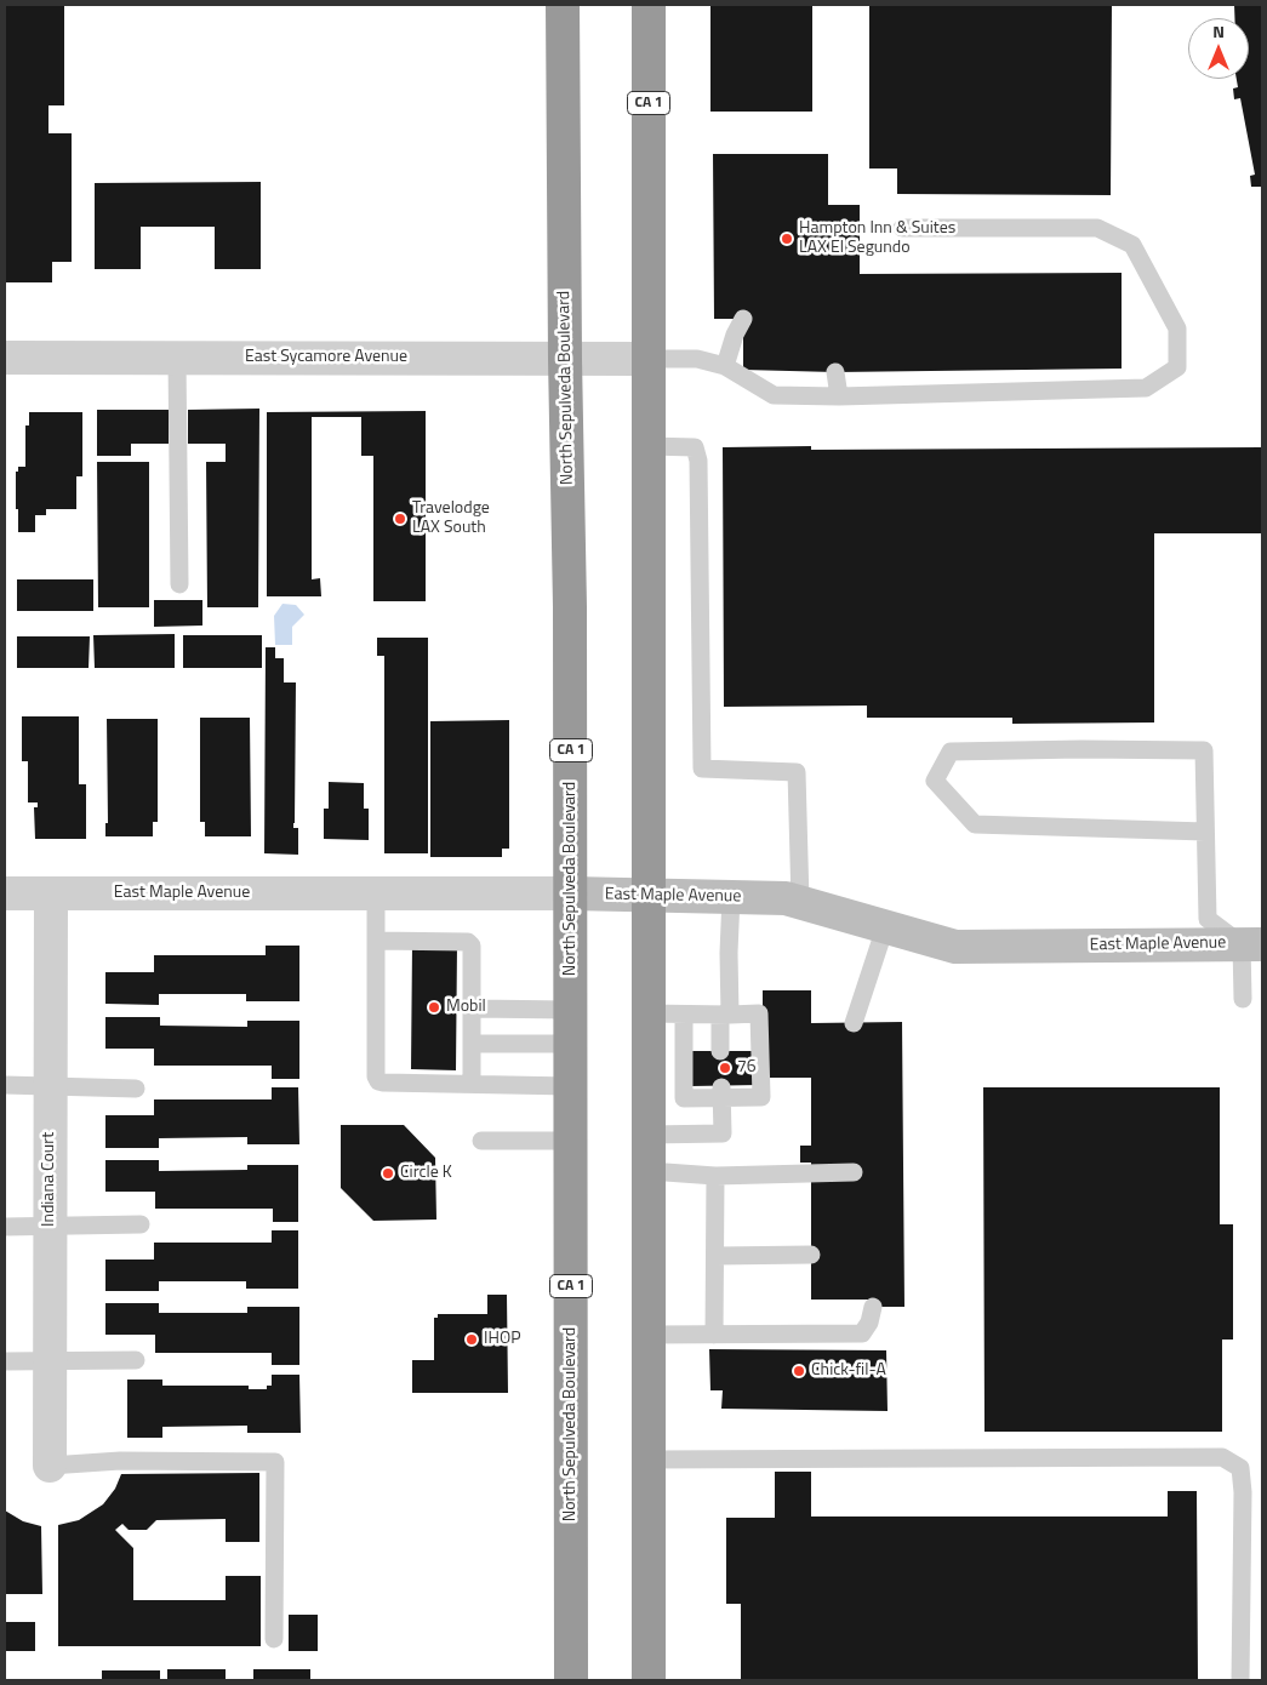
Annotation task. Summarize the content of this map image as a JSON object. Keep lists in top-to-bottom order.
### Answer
{
  "streets": {
    "highway": ["CA 1", "North Sepulveda Boulevard"],
    "street": ["East Sycamore Avenue", "East Maple Avenue", "Indiana Court"]
  },
  "crossings": [
    ["CA 1", "East Sycamore Avenue"],
    ["CA 1", "East Maple Avenue"],
    ["East Sycamore Avenue", "North Sepulveda Boulevard"],
    ["North Sepulveda Boulevard", "East Maple Avenue"],
    ["East Maple Avenue", "Indiana Court"]
  ],
  "places": [
    "Hampton Inn & Suites LAX El Segundo",
    "Travelodge LAX South",
    "Mobil",
    "76",
    "Circle K",
    "IHOP",
    "Chick-fil-A"
  ],
  "north": "top"
}
